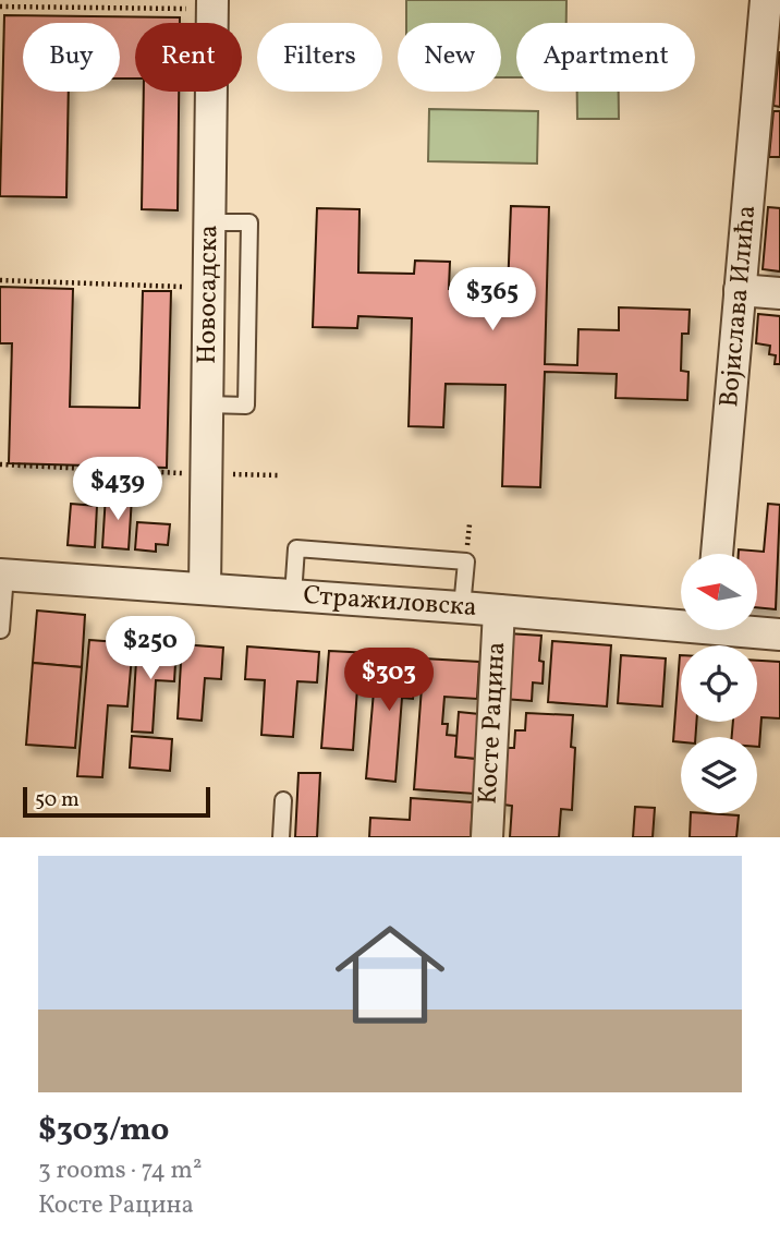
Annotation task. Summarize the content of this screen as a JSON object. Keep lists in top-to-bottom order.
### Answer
{
  "streets": {
    "street": [
      "Новосадска",
      "Војислава Илића",
      "Стражиловска",
      "Косте Рацина"
    ]
  },
  "crossings": [
    ["Новосадска", "Стражиловска"],
    ["Стражиловска", "Косте Рацина"]
  ],
  "scale_bar": "50 m",
  "north": "left",
  "page": {
    "chip": [
      "Buy",
      "Rent",
      "Filters",
      "New",
      "Apartment"
    ],
    "price": [
      "$365",
      "$439",
      "$250",
      "$303"
    ],
    "scale": "50 m",
    "list": [
      {
        "name": "$303/mo",
        "note": "3 rooms · 74 m² · Косте Рацина"
      }
    ]
  }
}
